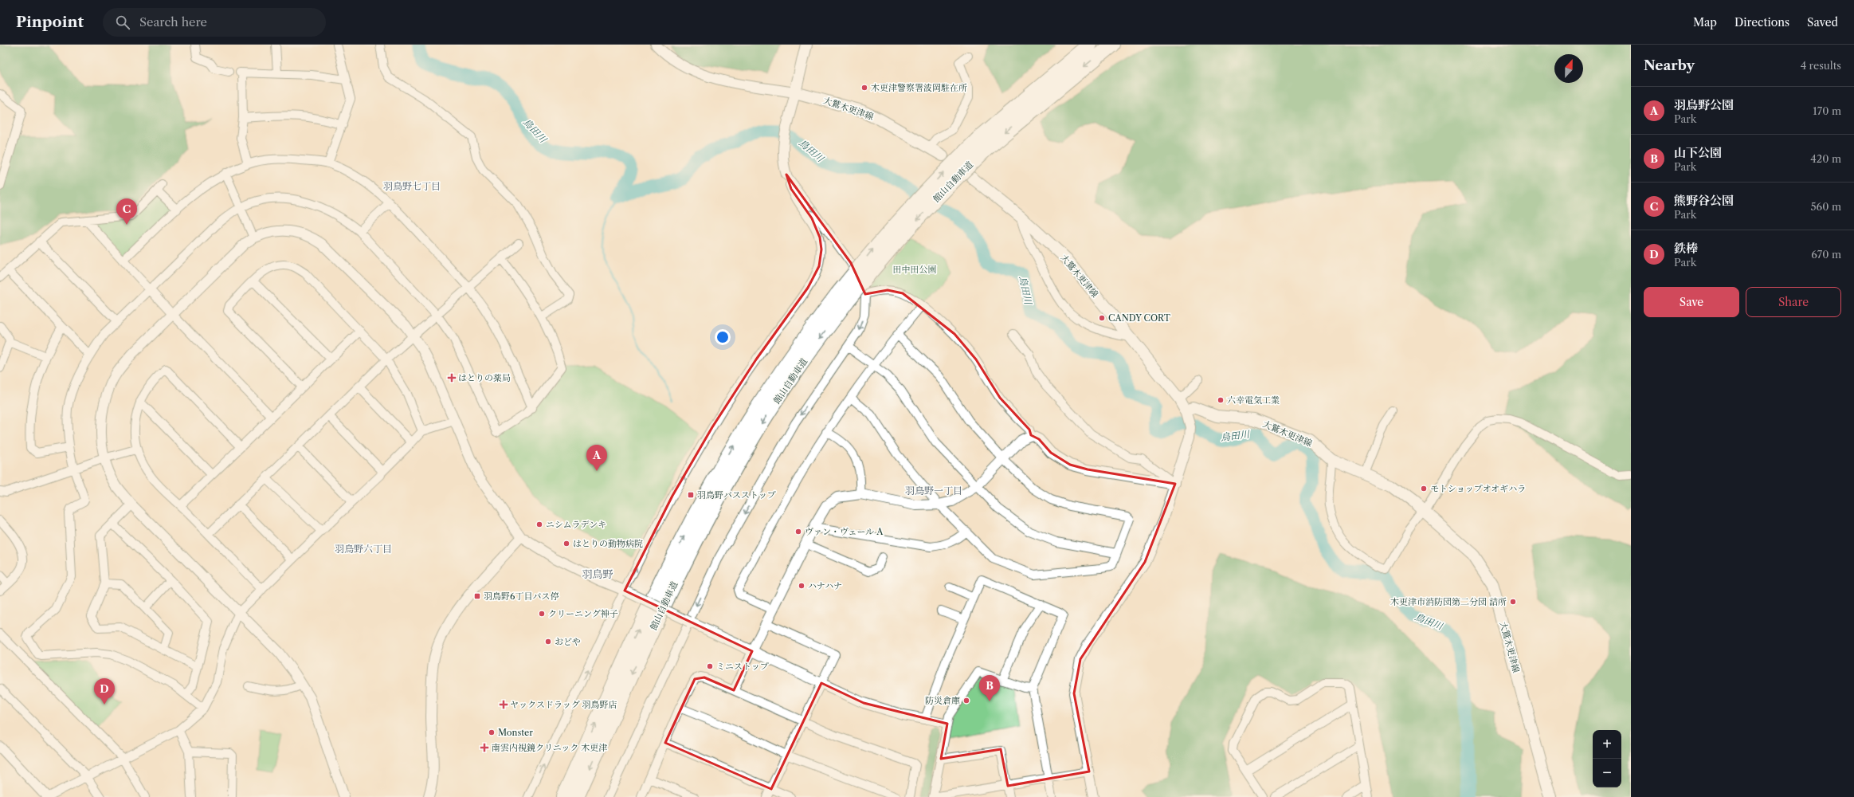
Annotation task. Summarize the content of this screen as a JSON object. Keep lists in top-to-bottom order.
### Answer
{
  "streets": {
    "highway": ["館山自動車道"],
    "main road": ["大鷲木更津線"]
  },
  "districts": [
    "羽鳥野七丁目",
    "羽鳥野一丁目",
    "羽鳥野六丁目",
    "羽鳥野"
  ],
  "water": ["鳥田川"],
  "parks": ["田中田公園"],
  "places": {
    "other": [
      "木更津警察署波岡駐在所",
      "CANDY CORT",
      "六幸電気工業",
      "モトショップオオギハラ",
      "ニシムラデンキ",
      "ヴァン・ヴェール A",
      "はとりの動物病院",
      "ハナハナ",
      "木更津市消防団第二分団 詰所",
      "クリーニング神子",
      "おどや",
      "ミニストップ",
      "防災倉庫",
      "Monster"
    ],
    "health": ["はとりの薬局", "ヤックスドラッグ 羽鳥野店", "南雲内視鏡クリニック 木更津"],
    "transit": ["羽鳥野バスストップ", "羽鳥野6丁目バス停"]
  },
  "north": "top",
  "page": {
    "header": "Pinpoint",
    "search": "Search here",
    "nav": ["Map", "Directions", "Saved"],
    "heading": ["Nearby", "4 results"],
    "list": [
      {
        "mark": "A",
        "name": "羽鳥野公園",
        "note": "Park",
        "value": "170 m"
      },
      {
        "mark": "B",
        "name": "山下公園",
        "note": "Park",
        "value": "420 m"
      },
      {
        "mark": "C",
        "name": "熊野谷公園",
        "note": "Park",
        "value": "560 m"
      },
      {
        "mark": "D",
        "name": "鉄棒",
        "note": "Park",
        "value": "670 m"
      }
    ],
    "pins": [
      "C",
      "A",
      "B",
      "D"
    ],
    "buttons": ["Save", "Share"],
    "map_buttons": ["+", "−"]
  }
}
